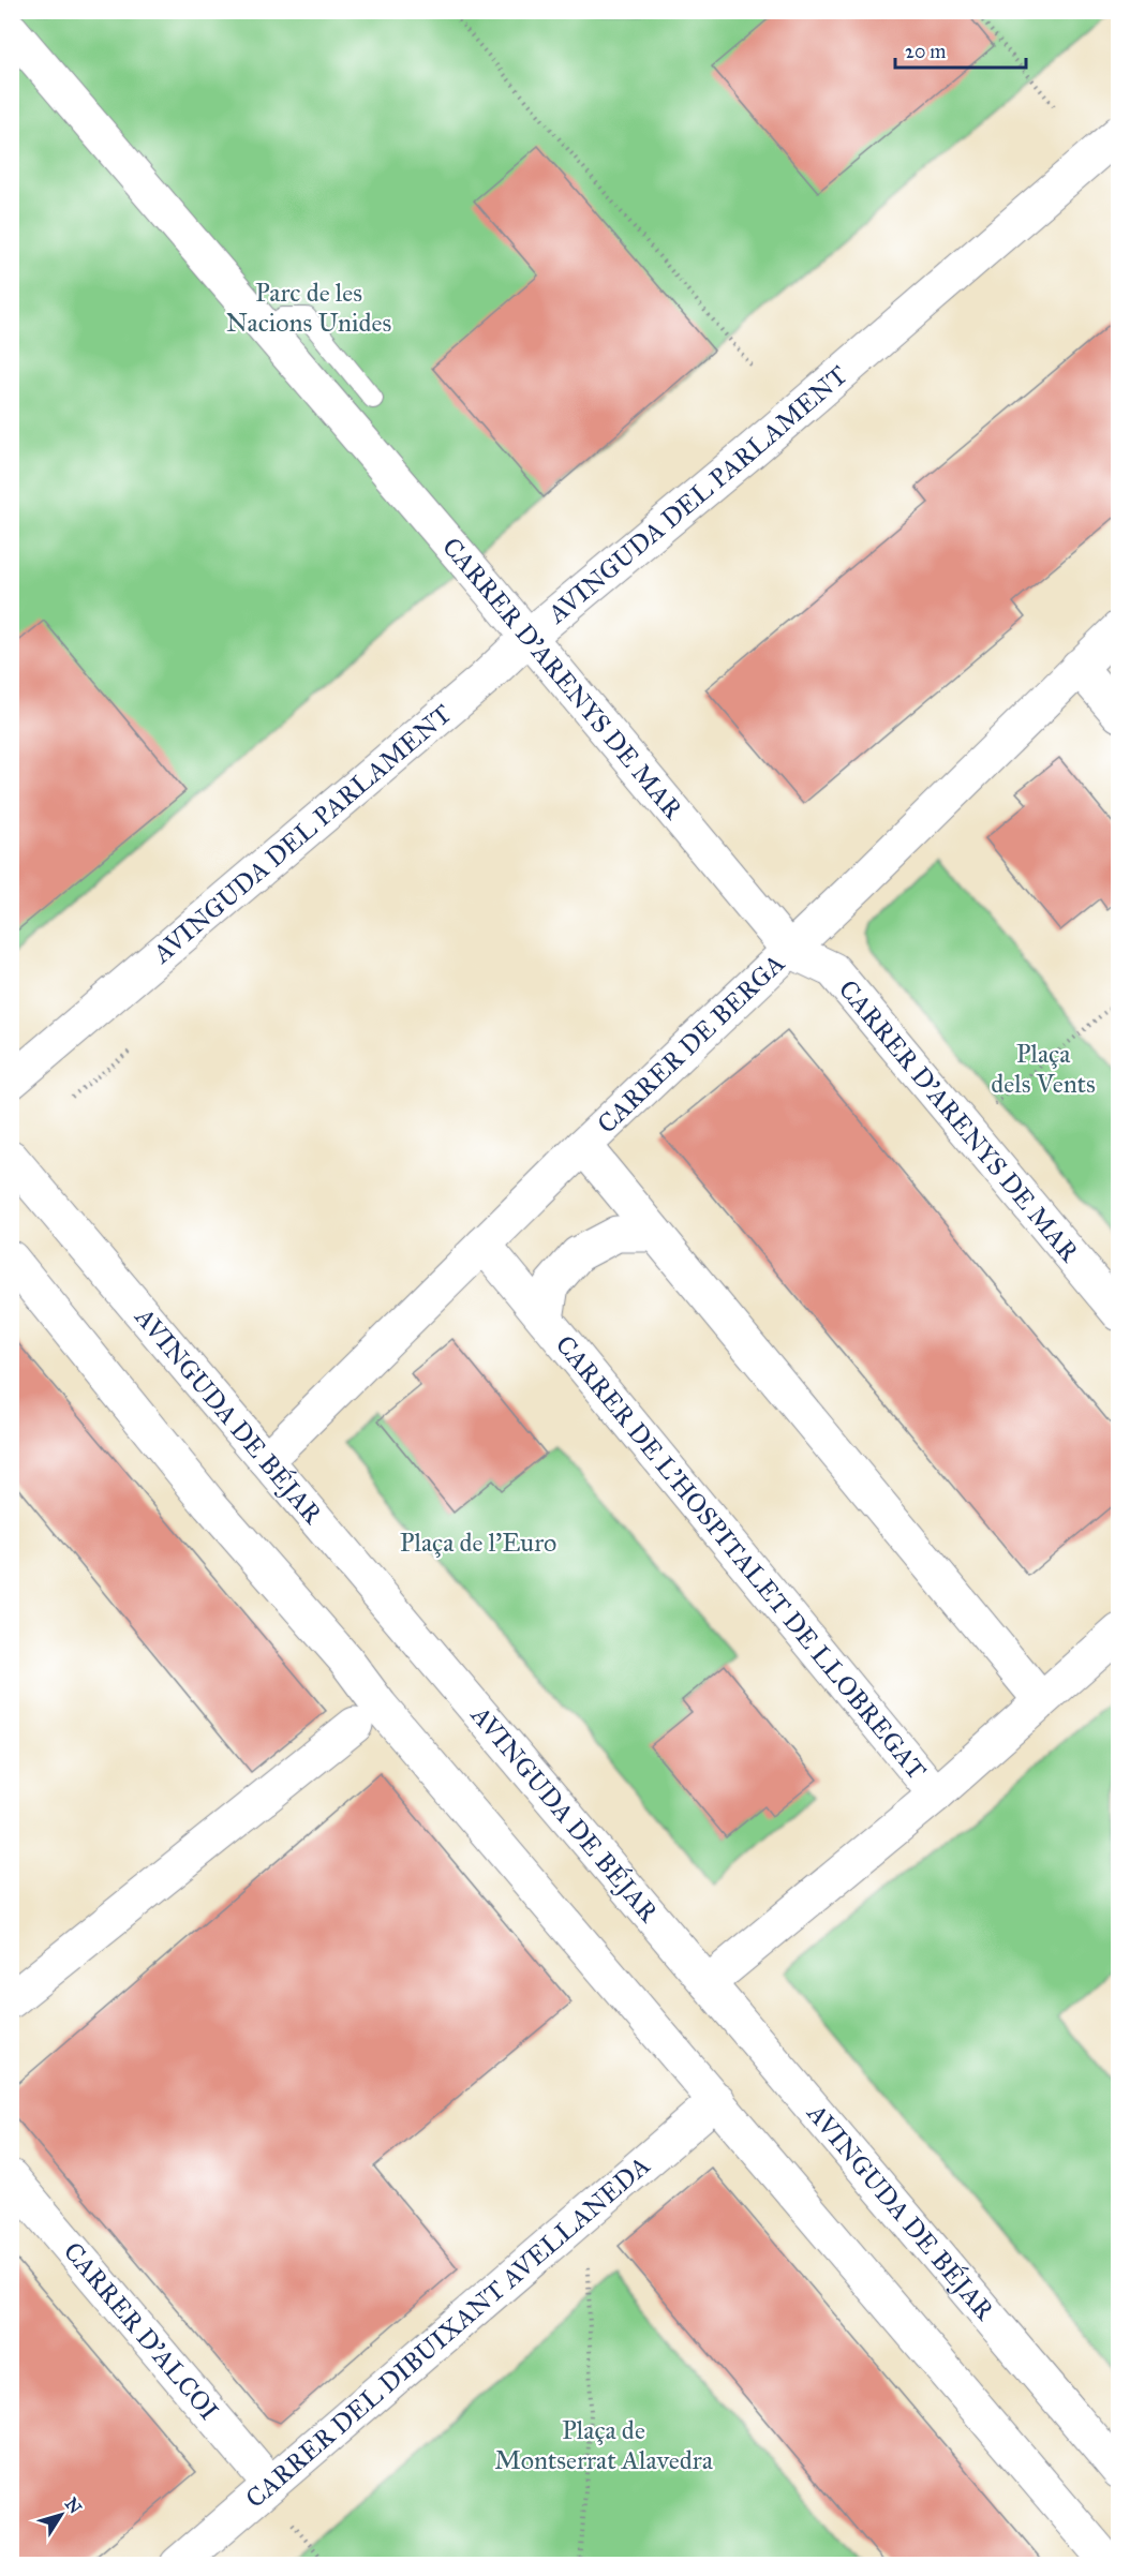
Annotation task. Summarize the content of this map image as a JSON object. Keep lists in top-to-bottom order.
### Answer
{
  "streets": {
    "street": [
      "AVINGUDA DEL PARLAMENT",
      "CARRER D'ARENYS DE MAR",
      "CARRER DE BERGA",
      "AVINGUDA DE BÉJAR",
      "CARRER DE L'HOSPITALET DE LLOBREGAT",
      "CARRER D'ALCOI",
      "CARRER DEL DIBUIXANT AVELLANEDA"
    ]
  },
  "crossings": [
    ["AVINGUDA DEL PARLAMENT", "CARRER D'ARENYS DE MAR"],
    ["CARRER D'ARENYS DE MAR", "CARRER DE BERGA"],
    ["CARRER DE BERGA", "AVINGUDA DE BÉJAR"],
    ["CARRER DE BERGA", "CARRER DE L'HOSPITALET DE LLOBREGAT"],
    ["CARRER D'ALCOI", "CARRER DEL DIBUIXANT AVELLANEDA"]
  ],
  "parks": [
    "Parc de les Nacions Unides",
    "Plaça dels Vents",
    "Plaça de l'Euro",
    "Plaça de Montserrat Alavedra"
  ],
  "scale_bar": "20 m",
  "north": "top right"
}
